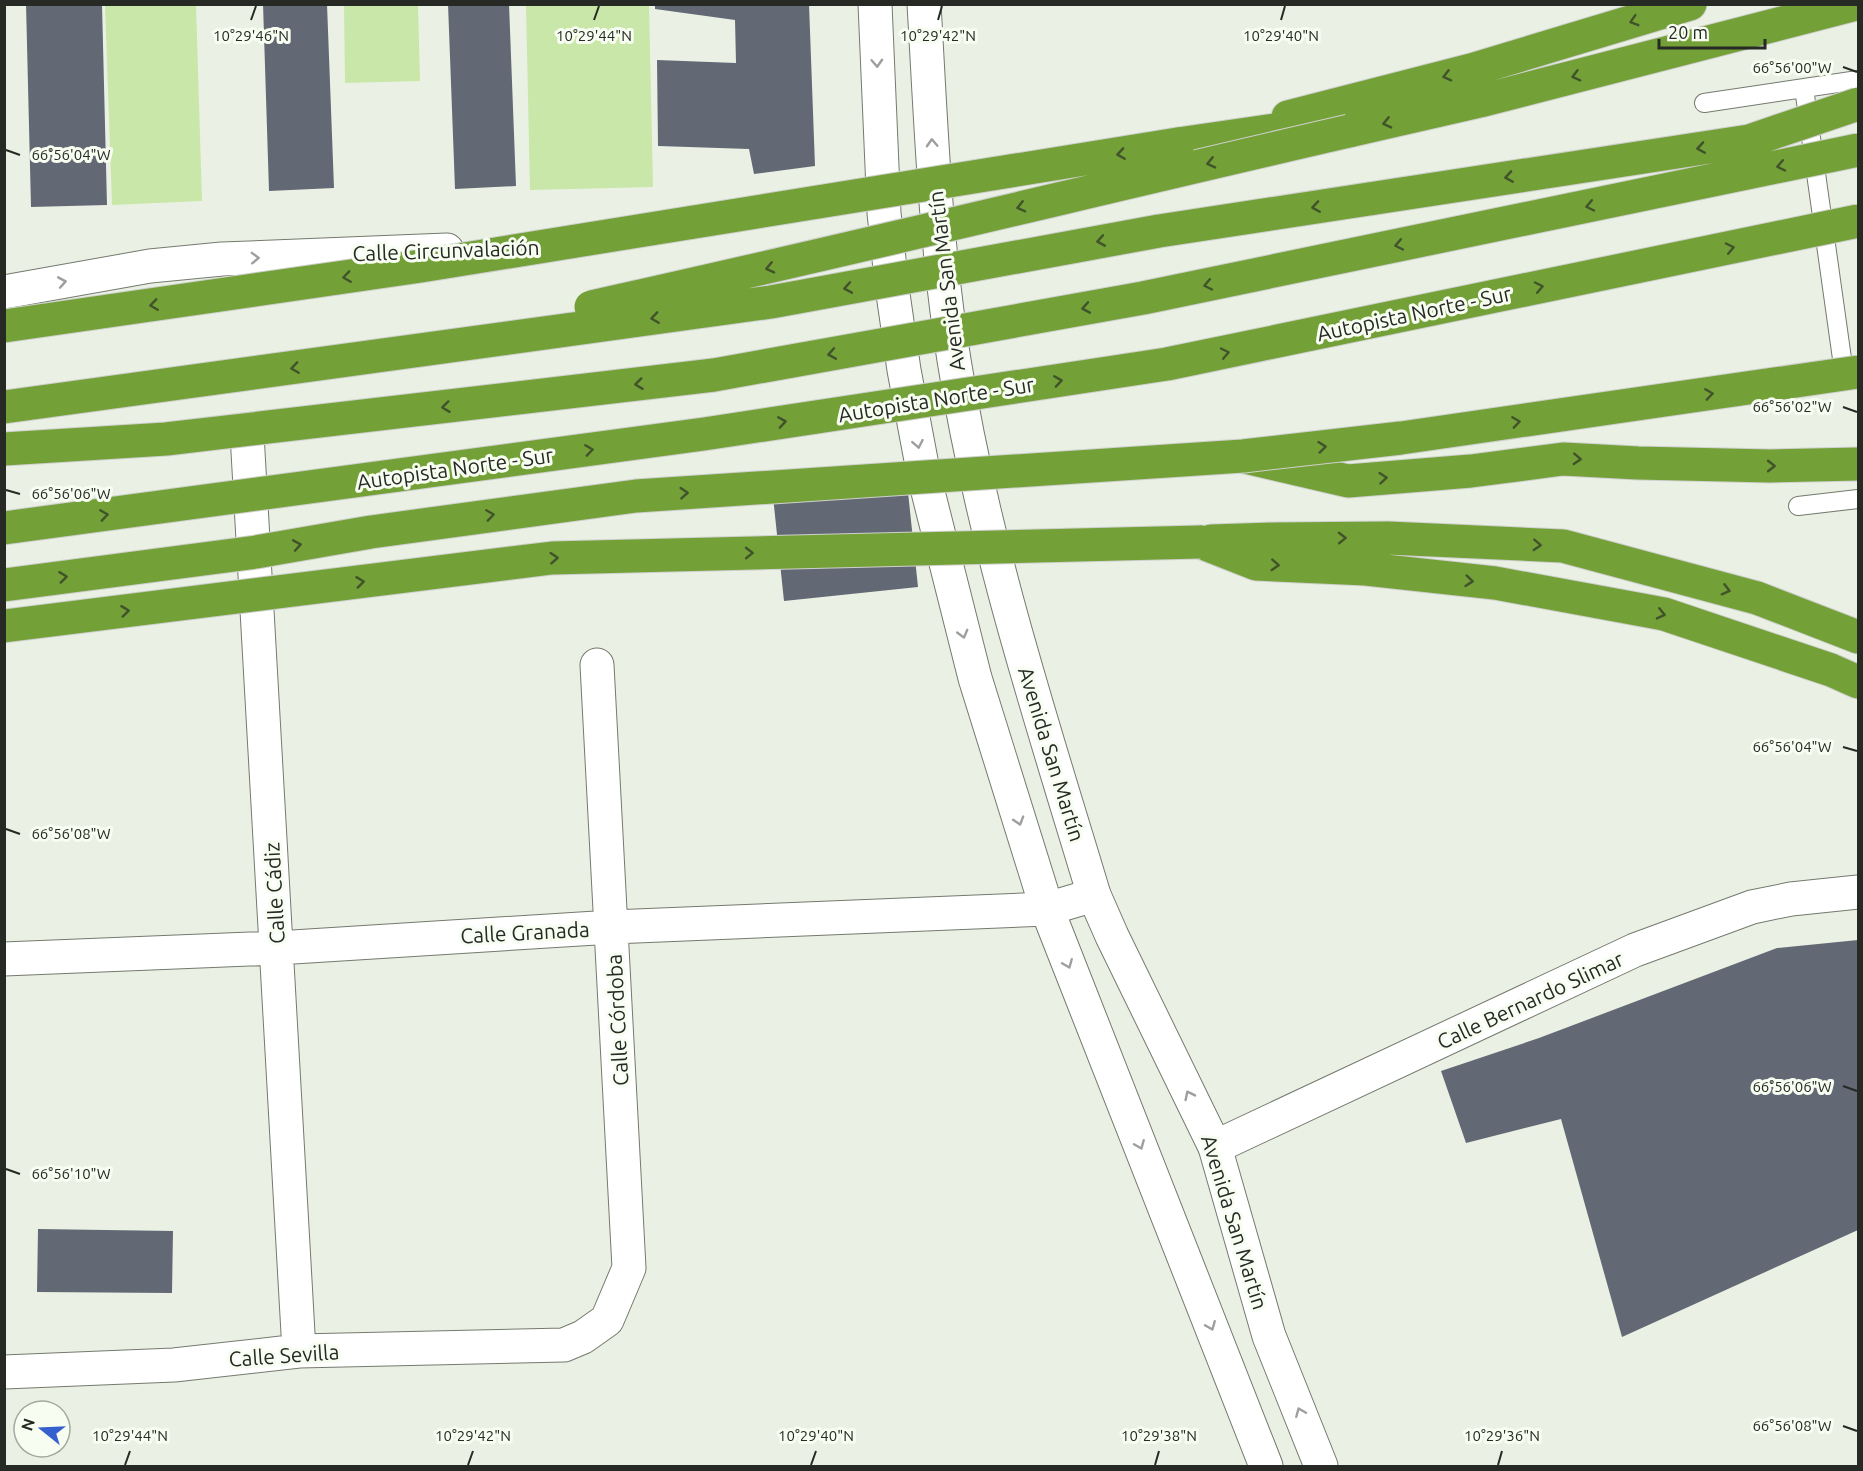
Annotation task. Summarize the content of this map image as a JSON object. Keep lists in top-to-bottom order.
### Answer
{
  "streets": {
    "highway": ["Autopista Norte - Sur"],
    "street": [
      "Calle Circunvalación",
      "Avenida San Martín",
      "Calle Cádiz",
      "Calle Granada",
      "Calle Bernardo Slimar",
      "Calle Córdoba",
      "Calle Sevilla"
    ]
  },
  "crossings": [
    ["Avenida San Martín", "Calle Granada"],
    ["Avenida San Martín", "Calle Bernardo Slimar"],
    ["Calle Cádiz", "Calle Granada"],
    ["Calle Cádiz", "Calle Sevilla"],
    ["Calle Granada", "Calle Córdoba"],
    ["Calle Córdoba", "Calle Sevilla"]
  ],
  "one_way": ["Calle Circunvalación"],
  "scale_bar": "20 m",
  "north": "left",
  "coordinates": [
    "10°29'46\"N",
    "10°29'44\"N",
    "10°29'42\"N",
    "10°29'40\"N",
    "66°56'00\"W",
    "66°56'04\"W",
    "66°56'02\"W",
    "66°56'06\"W",
    "66°56'08\"W",
    "66°56'10\"W",
    "10°29'36\"N",
    "10°29'38\"N"
  ]
}
